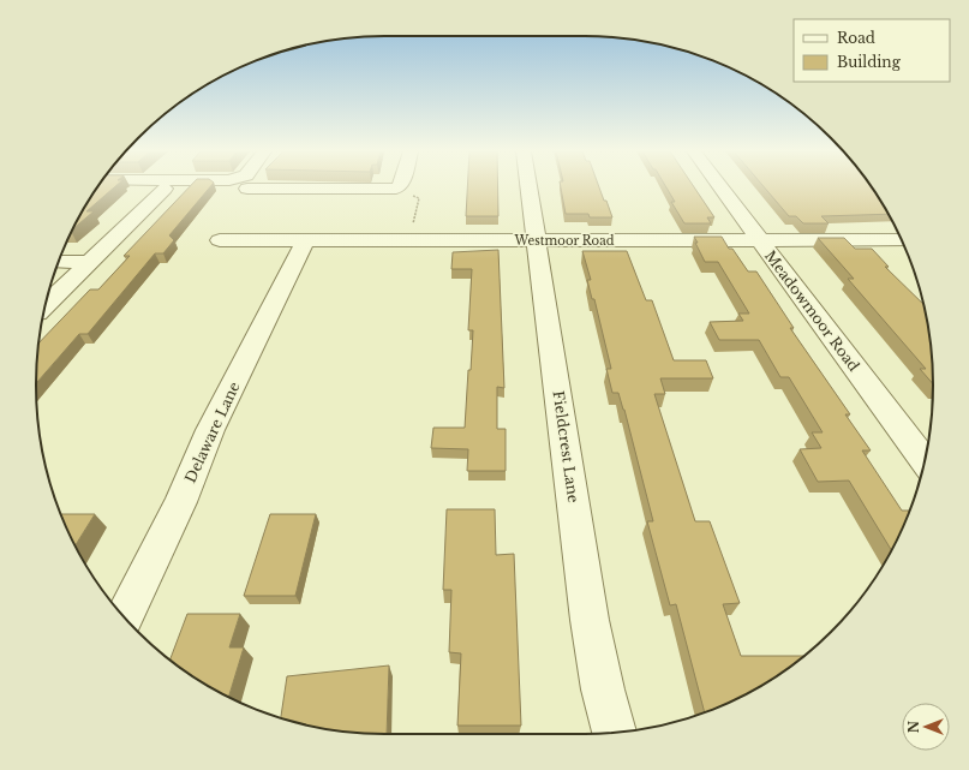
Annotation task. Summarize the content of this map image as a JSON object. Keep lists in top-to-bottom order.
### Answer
{
  "streets": {
    "street": [
      "Westmoor Road",
      "Meadowmoor Road",
      "Delaware Lane",
      "Fieldcrest Lane"
    ]
  },
  "crossings": [
    ["Westmoor Road", "Meadowmoor Road"],
    ["Westmoor Road", "Delaware Lane"],
    ["Westmoor Road", "Fieldcrest Lane"]
  ],
  "legend": ["Road", "Building"],
  "north": "left"
}
